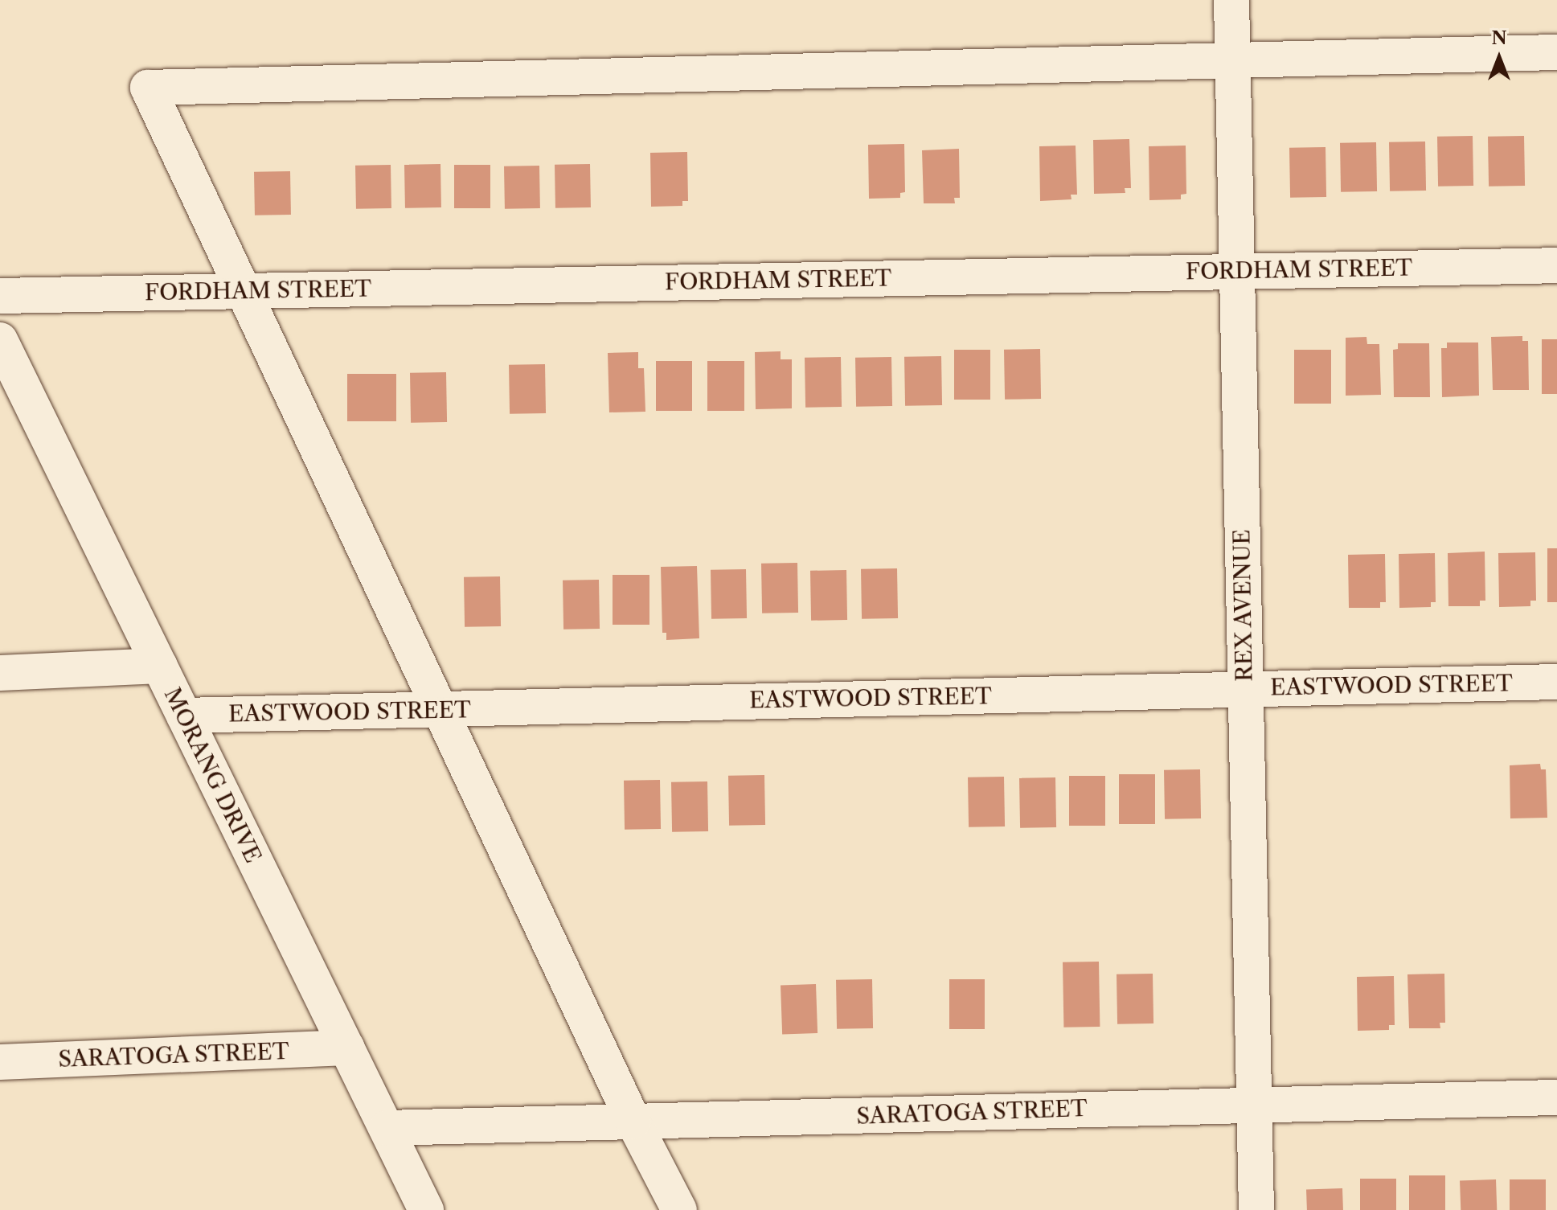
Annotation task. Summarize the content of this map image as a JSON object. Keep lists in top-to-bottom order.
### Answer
{
  "streets": {
    "street": [
      "FORDHAM STREET",
      "REX AVENUE",
      "EASTWOOD STREET",
      "MORANG DRIVE",
      "SARATOGA STREET"
    ]
  },
  "crossings": [
    ["FORDHAM STREET", "REX AVENUE"],
    ["REX AVENUE", "EASTWOOD STREET"],
    ["REX AVENUE", "SARATOGA STREET"],
    ["EASTWOOD STREET", "MORANG DRIVE"],
    ["MORANG DRIVE", "SARATOGA STREET"]
  ],
  "north": "top"
}
